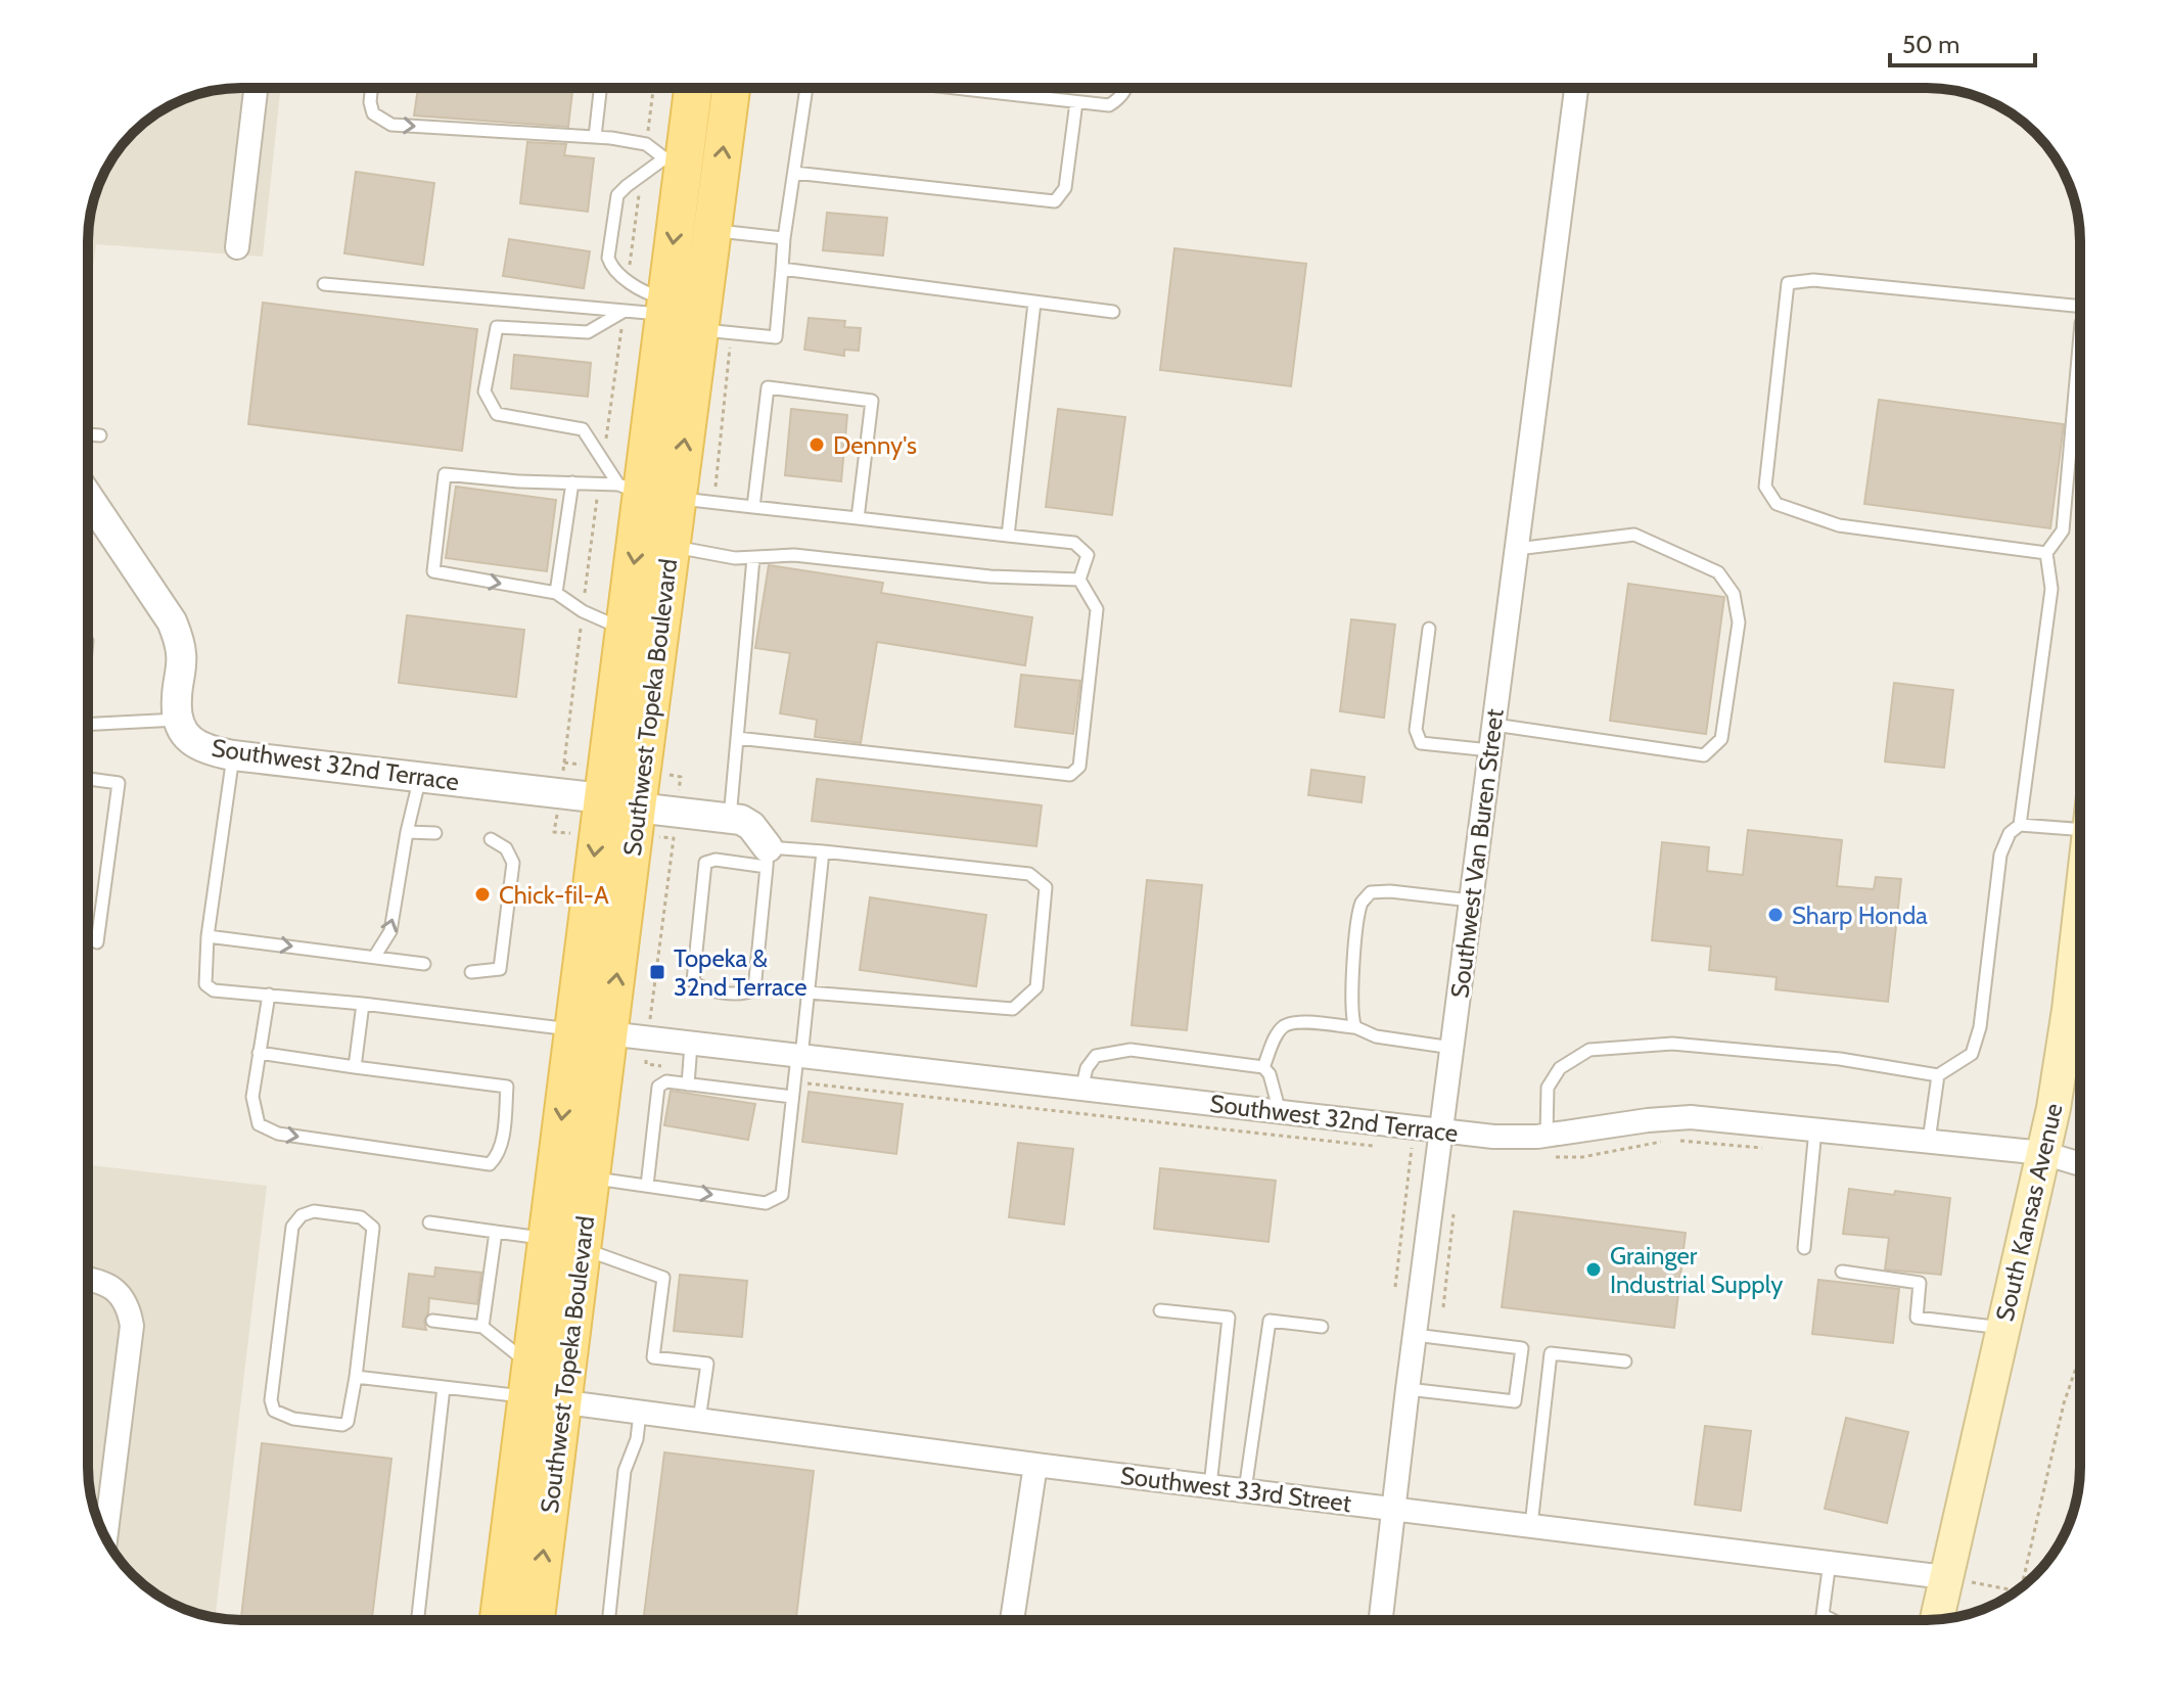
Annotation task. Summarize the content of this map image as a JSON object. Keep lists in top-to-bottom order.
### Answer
{
  "streets": {
    "main road": ["Southwest Topeka Boulevard", "South Kansas Avenue"],
    "street": ["Southwest 32nd Terrace", "Southwest Van Buren Street", "Southwest 33rd Street"]
  },
  "crossings": [
    ["Southwest Topeka Boulevard", "Southwest 32nd Terrace"],
    ["Southwest Topeka Boulevard", "Southwest 33rd Street"],
    ["Southwest 32nd Terrace", "Southwest Van Buren Street"],
    ["Southwest 32nd Terrace", "South Kansas Avenue"],
    ["Southwest Van Buren Street", "Southwest 33rd Street"],
    ["South Kansas Avenue", "Southwest 33rd Street"]
  ],
  "places": {
    "other": [
      "Denny's",
      "Chick-fil-A",
      "Sharp Honda",
      "Grainger Industrial Supply"
    ],
    "transit": ["Topeka & 32nd Terrace"]
  },
  "scale_bar": "50 m"
}
